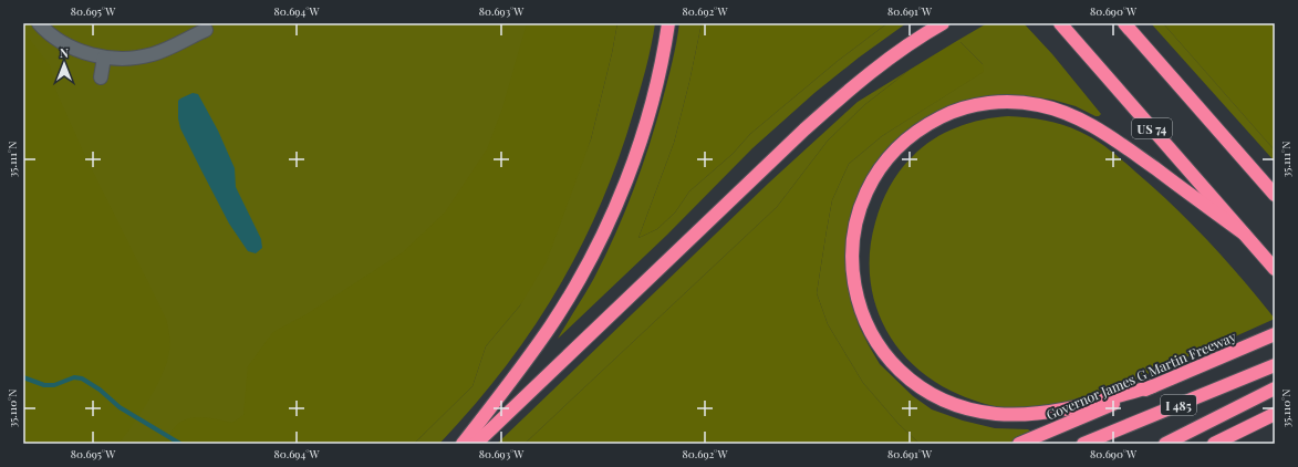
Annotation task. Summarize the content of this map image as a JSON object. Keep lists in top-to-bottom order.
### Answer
{
  "streets": {
    "highway": ["US 74", "Governor James G Martin Freeway", "I 485"]
  },
  "north": "top",
  "coordinates": [
    "80.695°W",
    "80.694°W",
    "80.693°W",
    "80.692°W",
    "80.691°W",
    "80.690°W",
    "35.111°N",
    "35.110°N"
  ]
}
